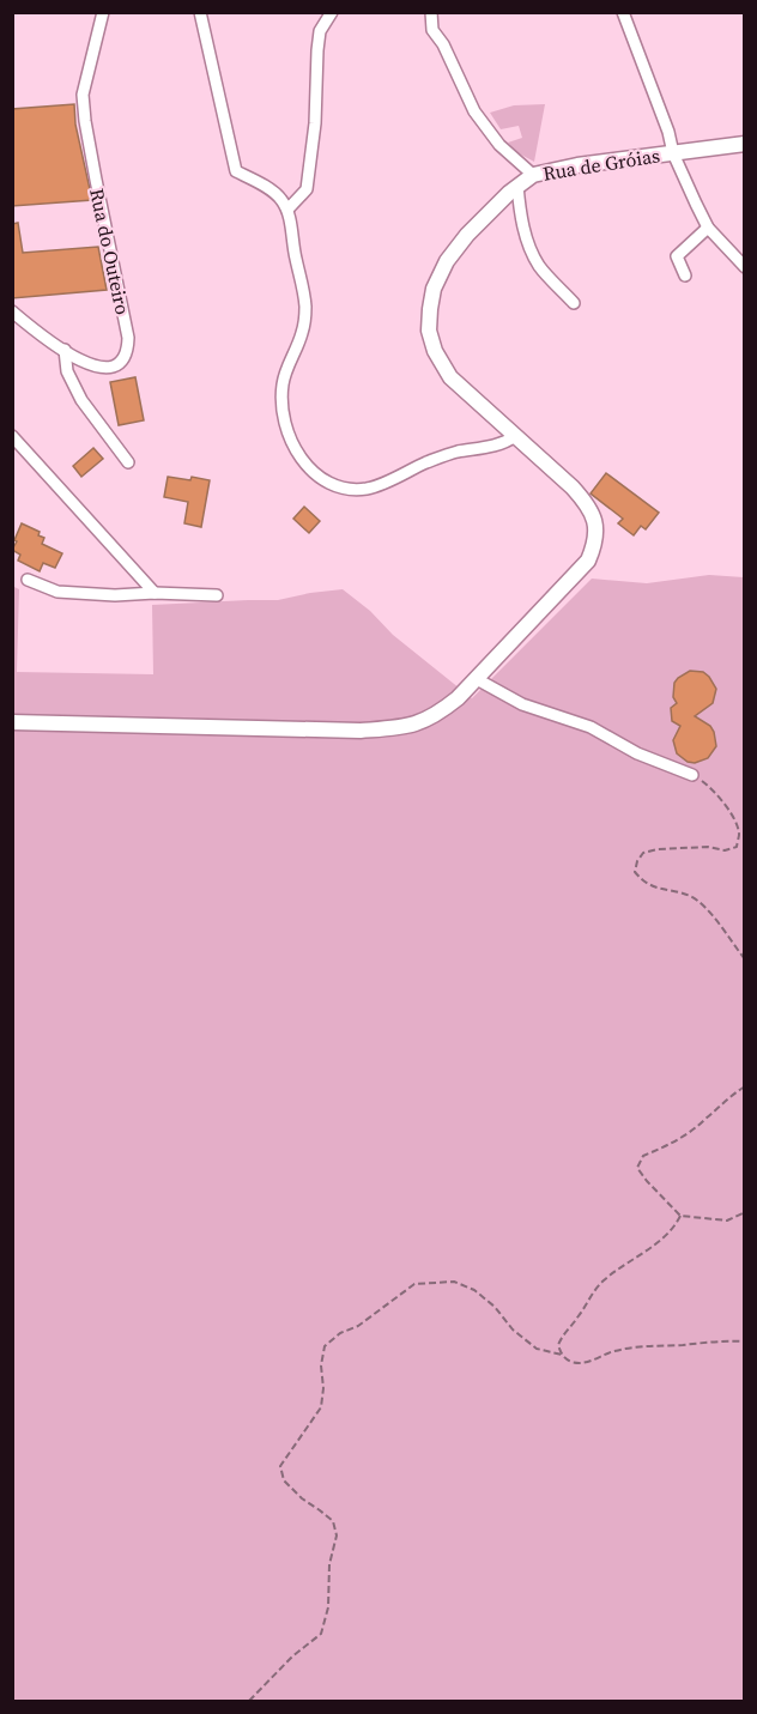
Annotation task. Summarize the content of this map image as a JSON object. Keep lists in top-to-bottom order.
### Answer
{
  "streets": {
    "street": ["Rua de Gróias", "Rua do Outeiro"]
  }
}
